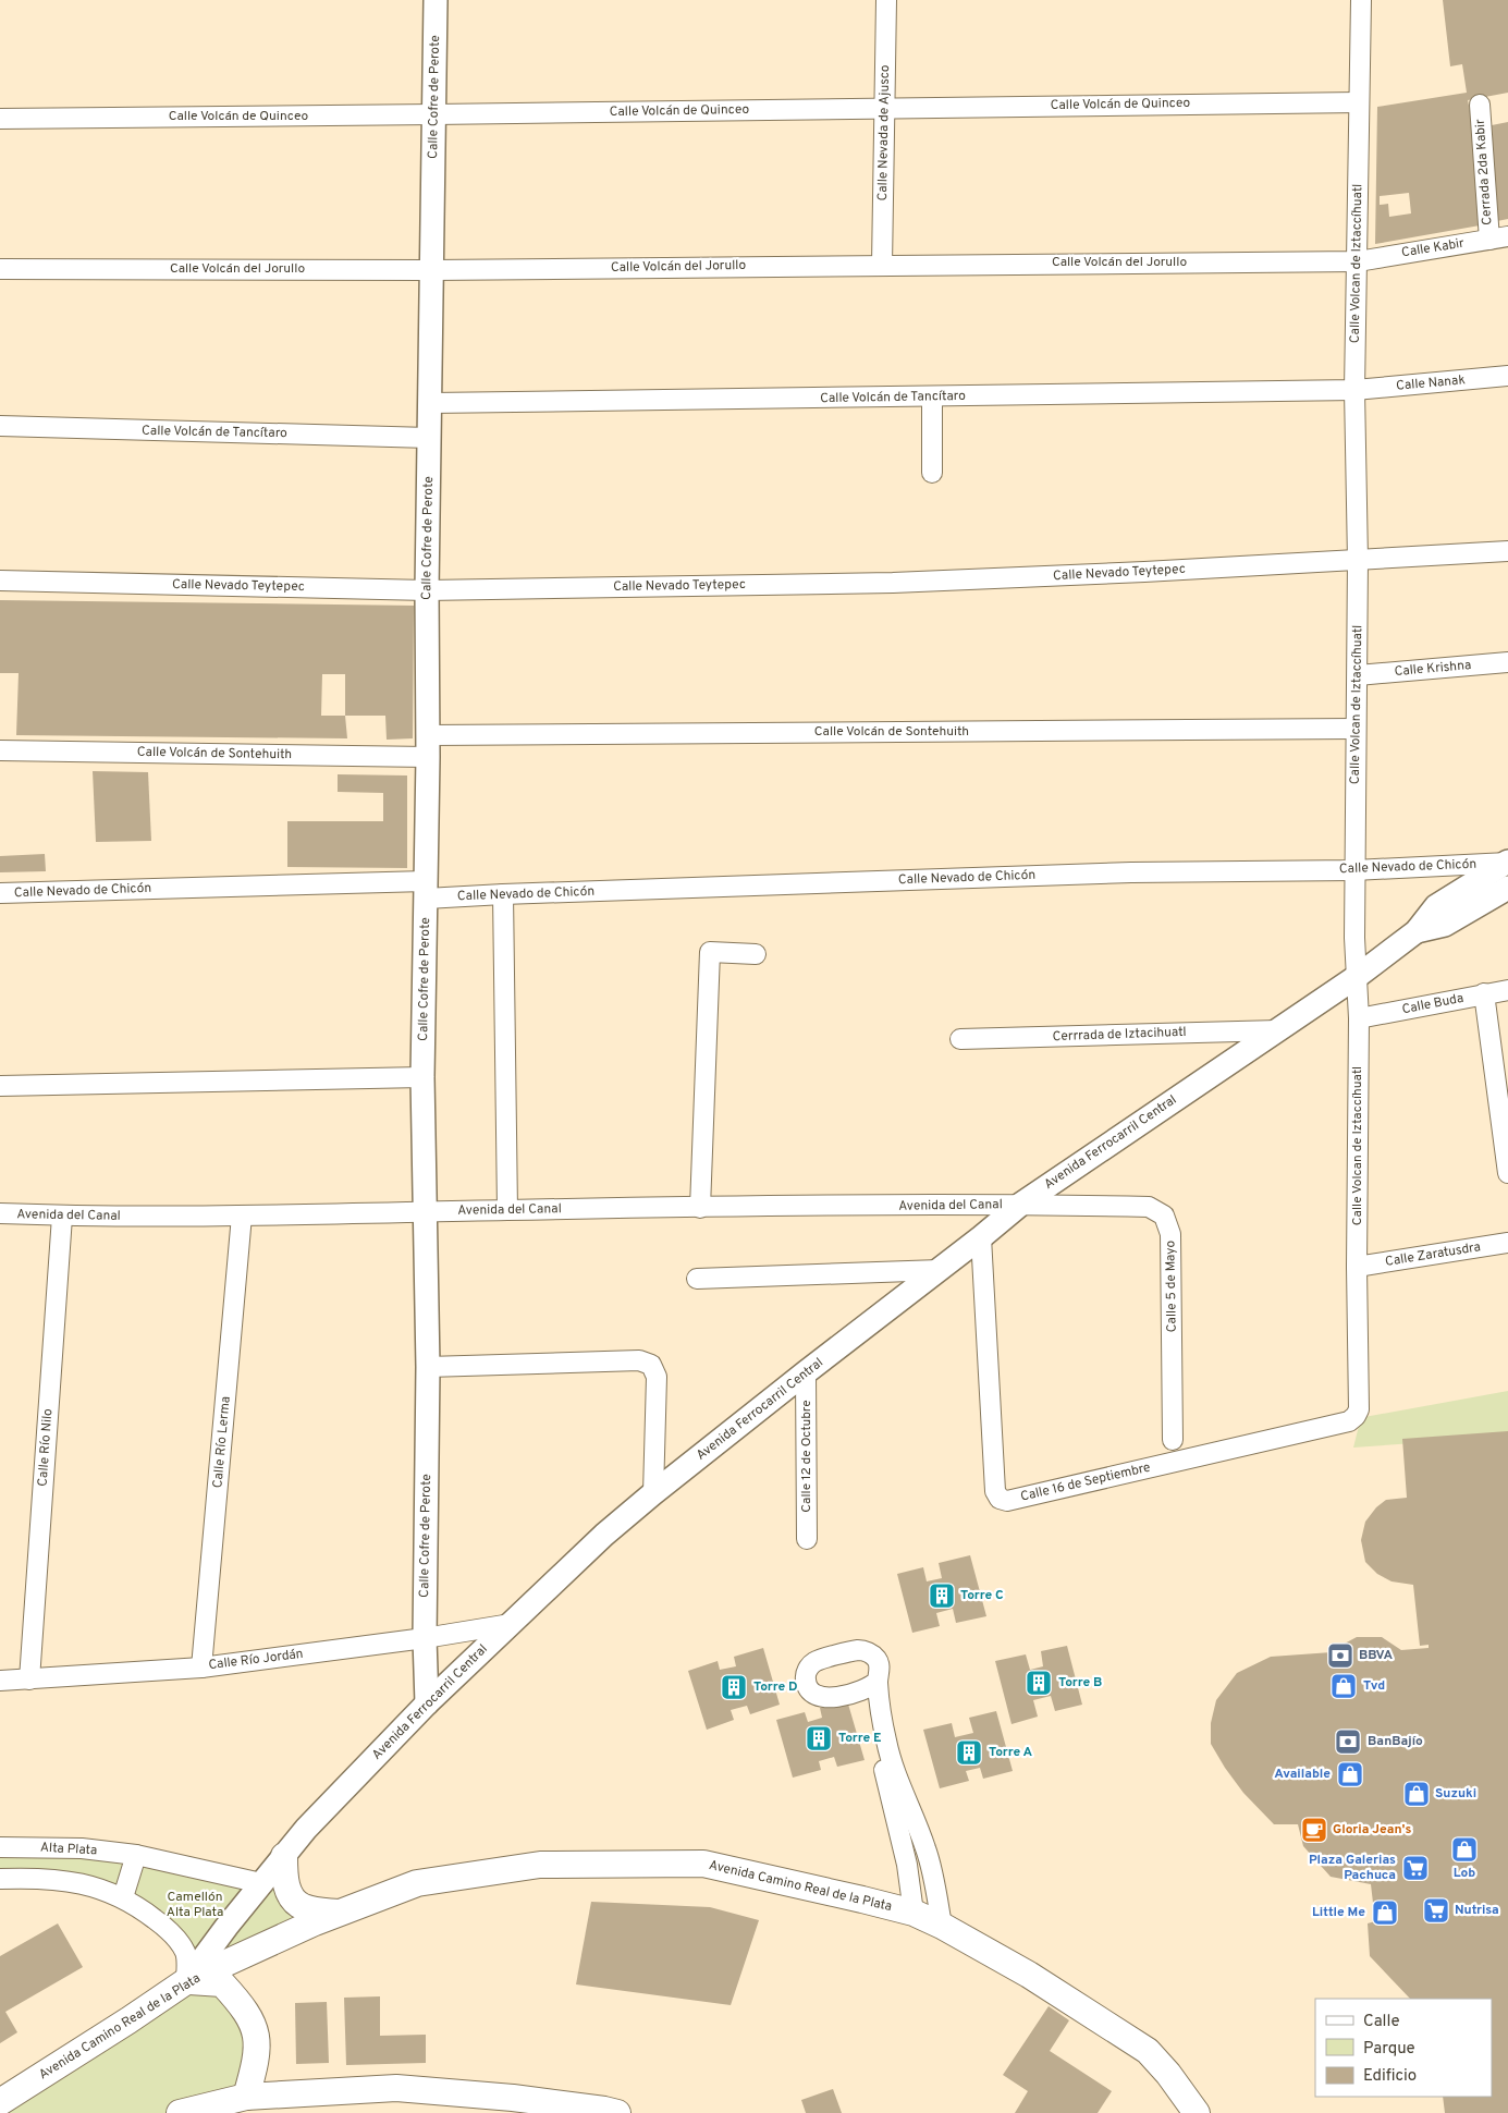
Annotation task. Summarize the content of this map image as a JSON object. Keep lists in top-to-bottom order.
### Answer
{
  "streets": {
    "main road": ["Avenida Camino Real de la Plata"],
    "street": [
      "Calle Cofre de Perote",
      "Calle Volcán de Quinceo",
      "Calle Nevada de Ajusco",
      "Cerrada 2da Kabir",
      "Calle Kabir",
      "Calle Volcán del Jorullo",
      "Calle Volcan de Iztaccíhuatl",
      "Calle Nanak",
      "Calle Volcán de Tancítaro",
      "Calle Nevado Teytepec",
      "Calle Krishna",
      "Calle Volcán de Sontehuith",
      "Calle Nevado de Chicón",
      "Calle Buda",
      "Cerrrada de Iztacihuatl",
      "Avenida Ferrocarril Central",
      "Avenida del Canal",
      "Calle Zaratusdra",
      "Calle 5 de Mayo",
      "Calle Río Lerma",
      "Calle Río Nilo",
      "Calle 12 de Octubre",
      "Calle 16 de Septiembre",
      "Calle Río Jordán",
      "Alta Plata"
    ]
  },
  "crossings": [
    ["Calle Cofre de Perote", "Calle Volcán de Quinceo"],
    ["Calle Cofre de Perote", "Calle Volcán del Jorullo"],
    ["Calle Cofre de Perote", "Calle Volcán de Tancítaro"],
    ["Calle Cofre de Perote", "Calle Nevado Teytepec"],
    ["Calle Cofre de Perote", "Calle Volcán de Sontehuith"],
    ["Calle Cofre de Perote", "Calle Nevado de Chicón"],
    ["Calle Cofre de Perote", "Avenida Ferrocarril Central"],
    ["Calle Cofre de Perote", "Avenida del Canal"],
    ["Calle Cofre de Perote", "Calle Río Jordán"],
    ["Calle Volcán de Quinceo", "Calle Nevada de Ajusco"],
    ["Calle Volcán de Quinceo", "Calle Volcan de Iztaccíhuatl"],
    ["Calle Nevada de Ajusco", "Calle Volcán del Jorullo"],
    ["Cerrada 2da Kabir", "Calle Kabir"],
    ["Calle Kabir", "Calle Volcán del Jorullo"],
    ["Calle Kabir", "Calle Volcan de Iztaccíhuatl"],
    ["Calle Volcán del Jorullo", "Calle Volcan de Iztaccíhuatl"],
    ["Calle Volcan de Iztaccíhuatl", "Calle Nanak"],
    ["Calle Volcan de Iztaccíhuatl", "Calle Volcán de Tancítaro"],
    ["Calle Volcan de Iztaccíhuatl", "Calle Nevado Teytepec"],
    ["Calle Volcan de Iztaccíhuatl", "Calle Krishna"],
    ["Calle Volcan de Iztaccíhuatl", "Calle Volcán de Sontehuith"],
    ["Calle Volcan de Iztaccíhuatl", "Calle Nevado de Chicón"],
    ["Calle Volcan de Iztaccíhuatl", "Calle Buda"],
    ["Calle Volcan de Iztaccíhuatl", "Avenida Ferrocarril Central"],
    ["Calle Volcan de Iztaccíhuatl", "Calle Zaratusdra"],
    ["Calle Volcan de Iztaccíhuatl", "Calle 16 de Septiembre"],
    ["Calle Nanak", "Calle Volcán de Tancítaro"],
    ["Calle Nevado de Chicón", "Avenida Ferrocarril Central"],
    ["Cerrrada de Iztacihuatl", "Avenida Ferrocarril Central"],
    ["Avenida Ferrocarril Central", "Avenida del Canal"],
    ["Avenida Ferrocarril Central", "Calle 5 de Mayo"],
    ["Avenida Ferrocarril Central", "Calle 12 de Octubre"],
    ["Avenida Ferrocarril Central", "Calle 16 de Septiembre"],
    ["Avenida Ferrocarril Central", "Calle Río Jordán"],
    ["Avenida Ferrocarril Central", "Alta Plata"],
    ["Avenida Ferrocarril Central", "Avenida Camino Real de la Plata"],
    ["Avenida del Canal", "Calle 5 de Mayo"],
    ["Avenida del Canal", "Calle Río Lerma"],
    ["Avenida del Canal", "Calle Río Nilo"],
    ["Calle Río Lerma", "Calle Río Jordán"],
    ["Calle Río Nilo", "Calle Río Jordán"]
  ],
  "parks": ["Camellón Alta Plata"],
  "places": {
    "building": [
      "Torre C",
      "Torre B",
      "Torre D",
      "Torre E",
      "Torre A"
    ],
    "bank": ["BBVA", "BanBajío"],
    "shop": [
      "Tvd",
      "Available",
      "Suzuki",
      "Lob",
      "Little Me"
    ],
    "cafe": ["Gloria Jean's"],
    "supermarket": ["Plaza Galerias Pachuca", "Nutrisa"]
  },
  "legend": ["Calle", "Parque", "Edificio"]
}
